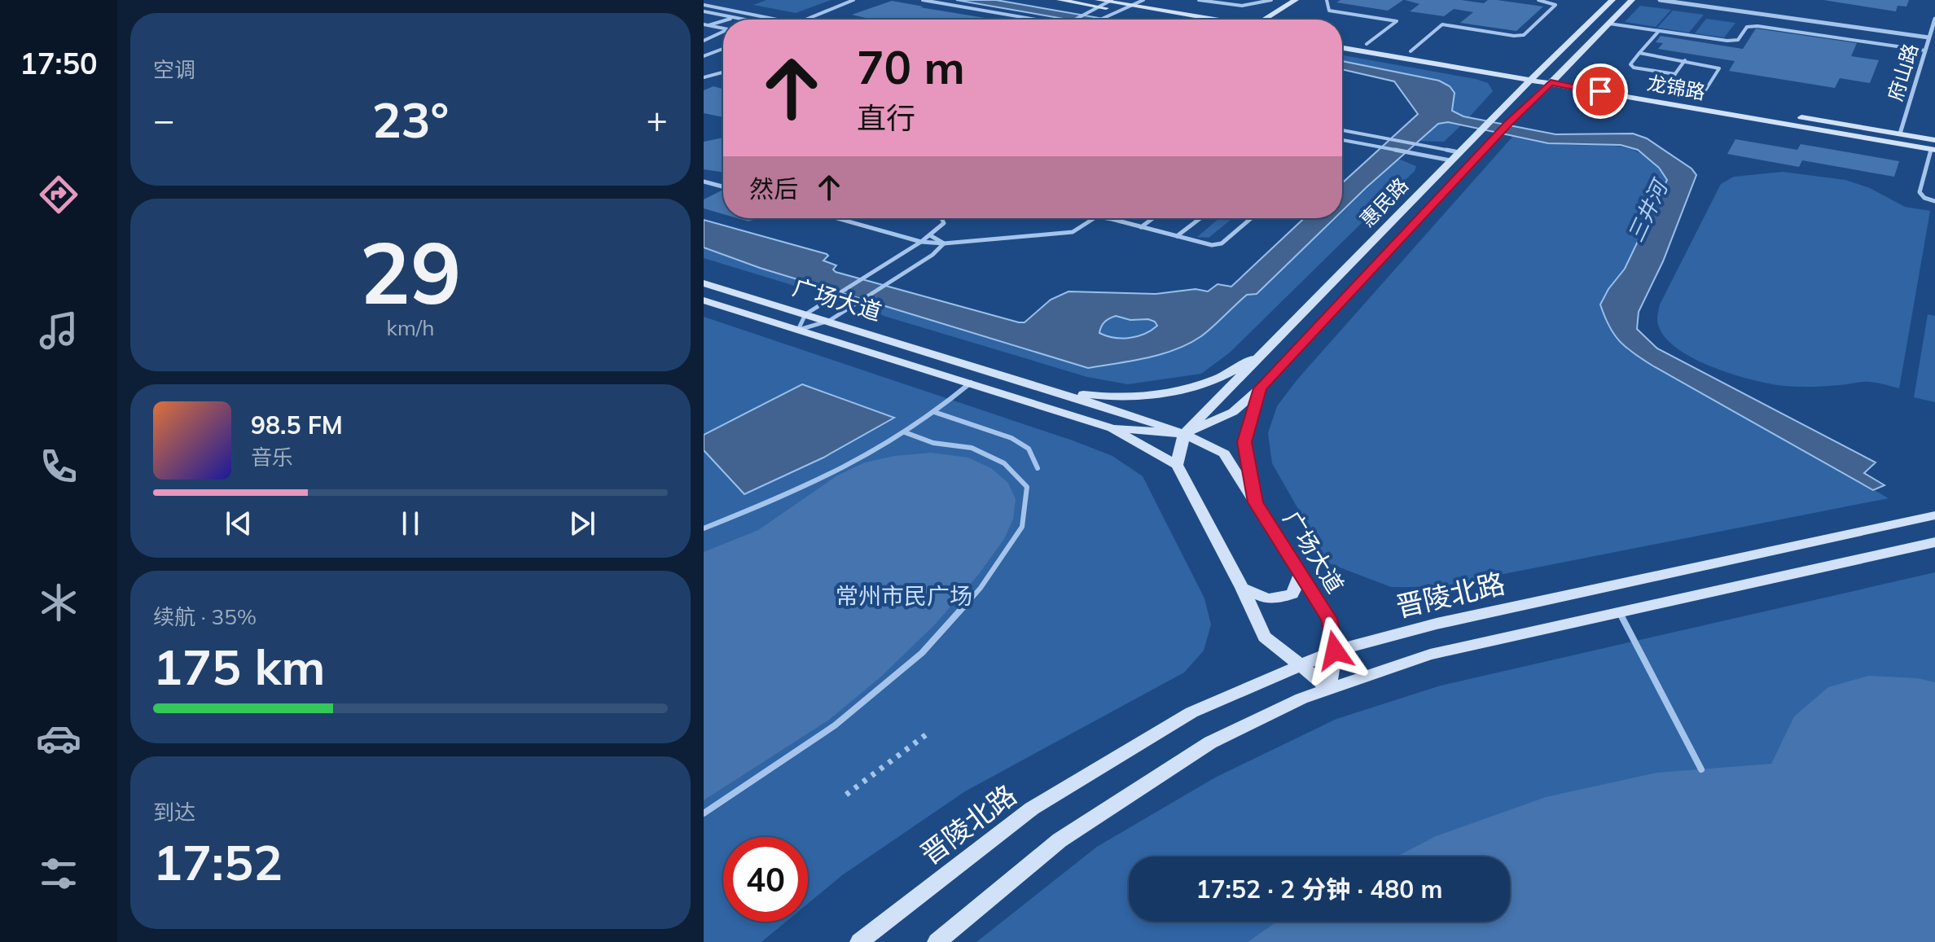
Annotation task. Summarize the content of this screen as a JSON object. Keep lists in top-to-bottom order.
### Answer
{
  "streets": {
    "street": [
      "府山路",
      "龙锦路",
      "惠民路",
      "广场大道",
      "晋陵北路"
    ]
  },
  "crossings": [
    ["府山路", "龙锦路"],
    ["龙锦路", "惠民路"],
    ["惠民路", "广场大道"],
    ["广场大道", "晋陵北路"]
  ],
  "water": ["三井河"],
  "parks": ["常州市民广场"],
  "page": {
    "tabs": "17:50",
    "tile": [
      "空调",
      ["29", "km/h"],
      ["续航 · 35%", "175 km"],
      ["到达", "17:52"]
    ],
    "turn": ["70 m", "直行"],
    "heat": ["−", "23°", "+"],
    "then": "然后",
    "song": ["98.5 FM", "音乐"],
    "limit": "40",
    "trip": "17:52 · 2 分钟 · 480 m"
  }
}
